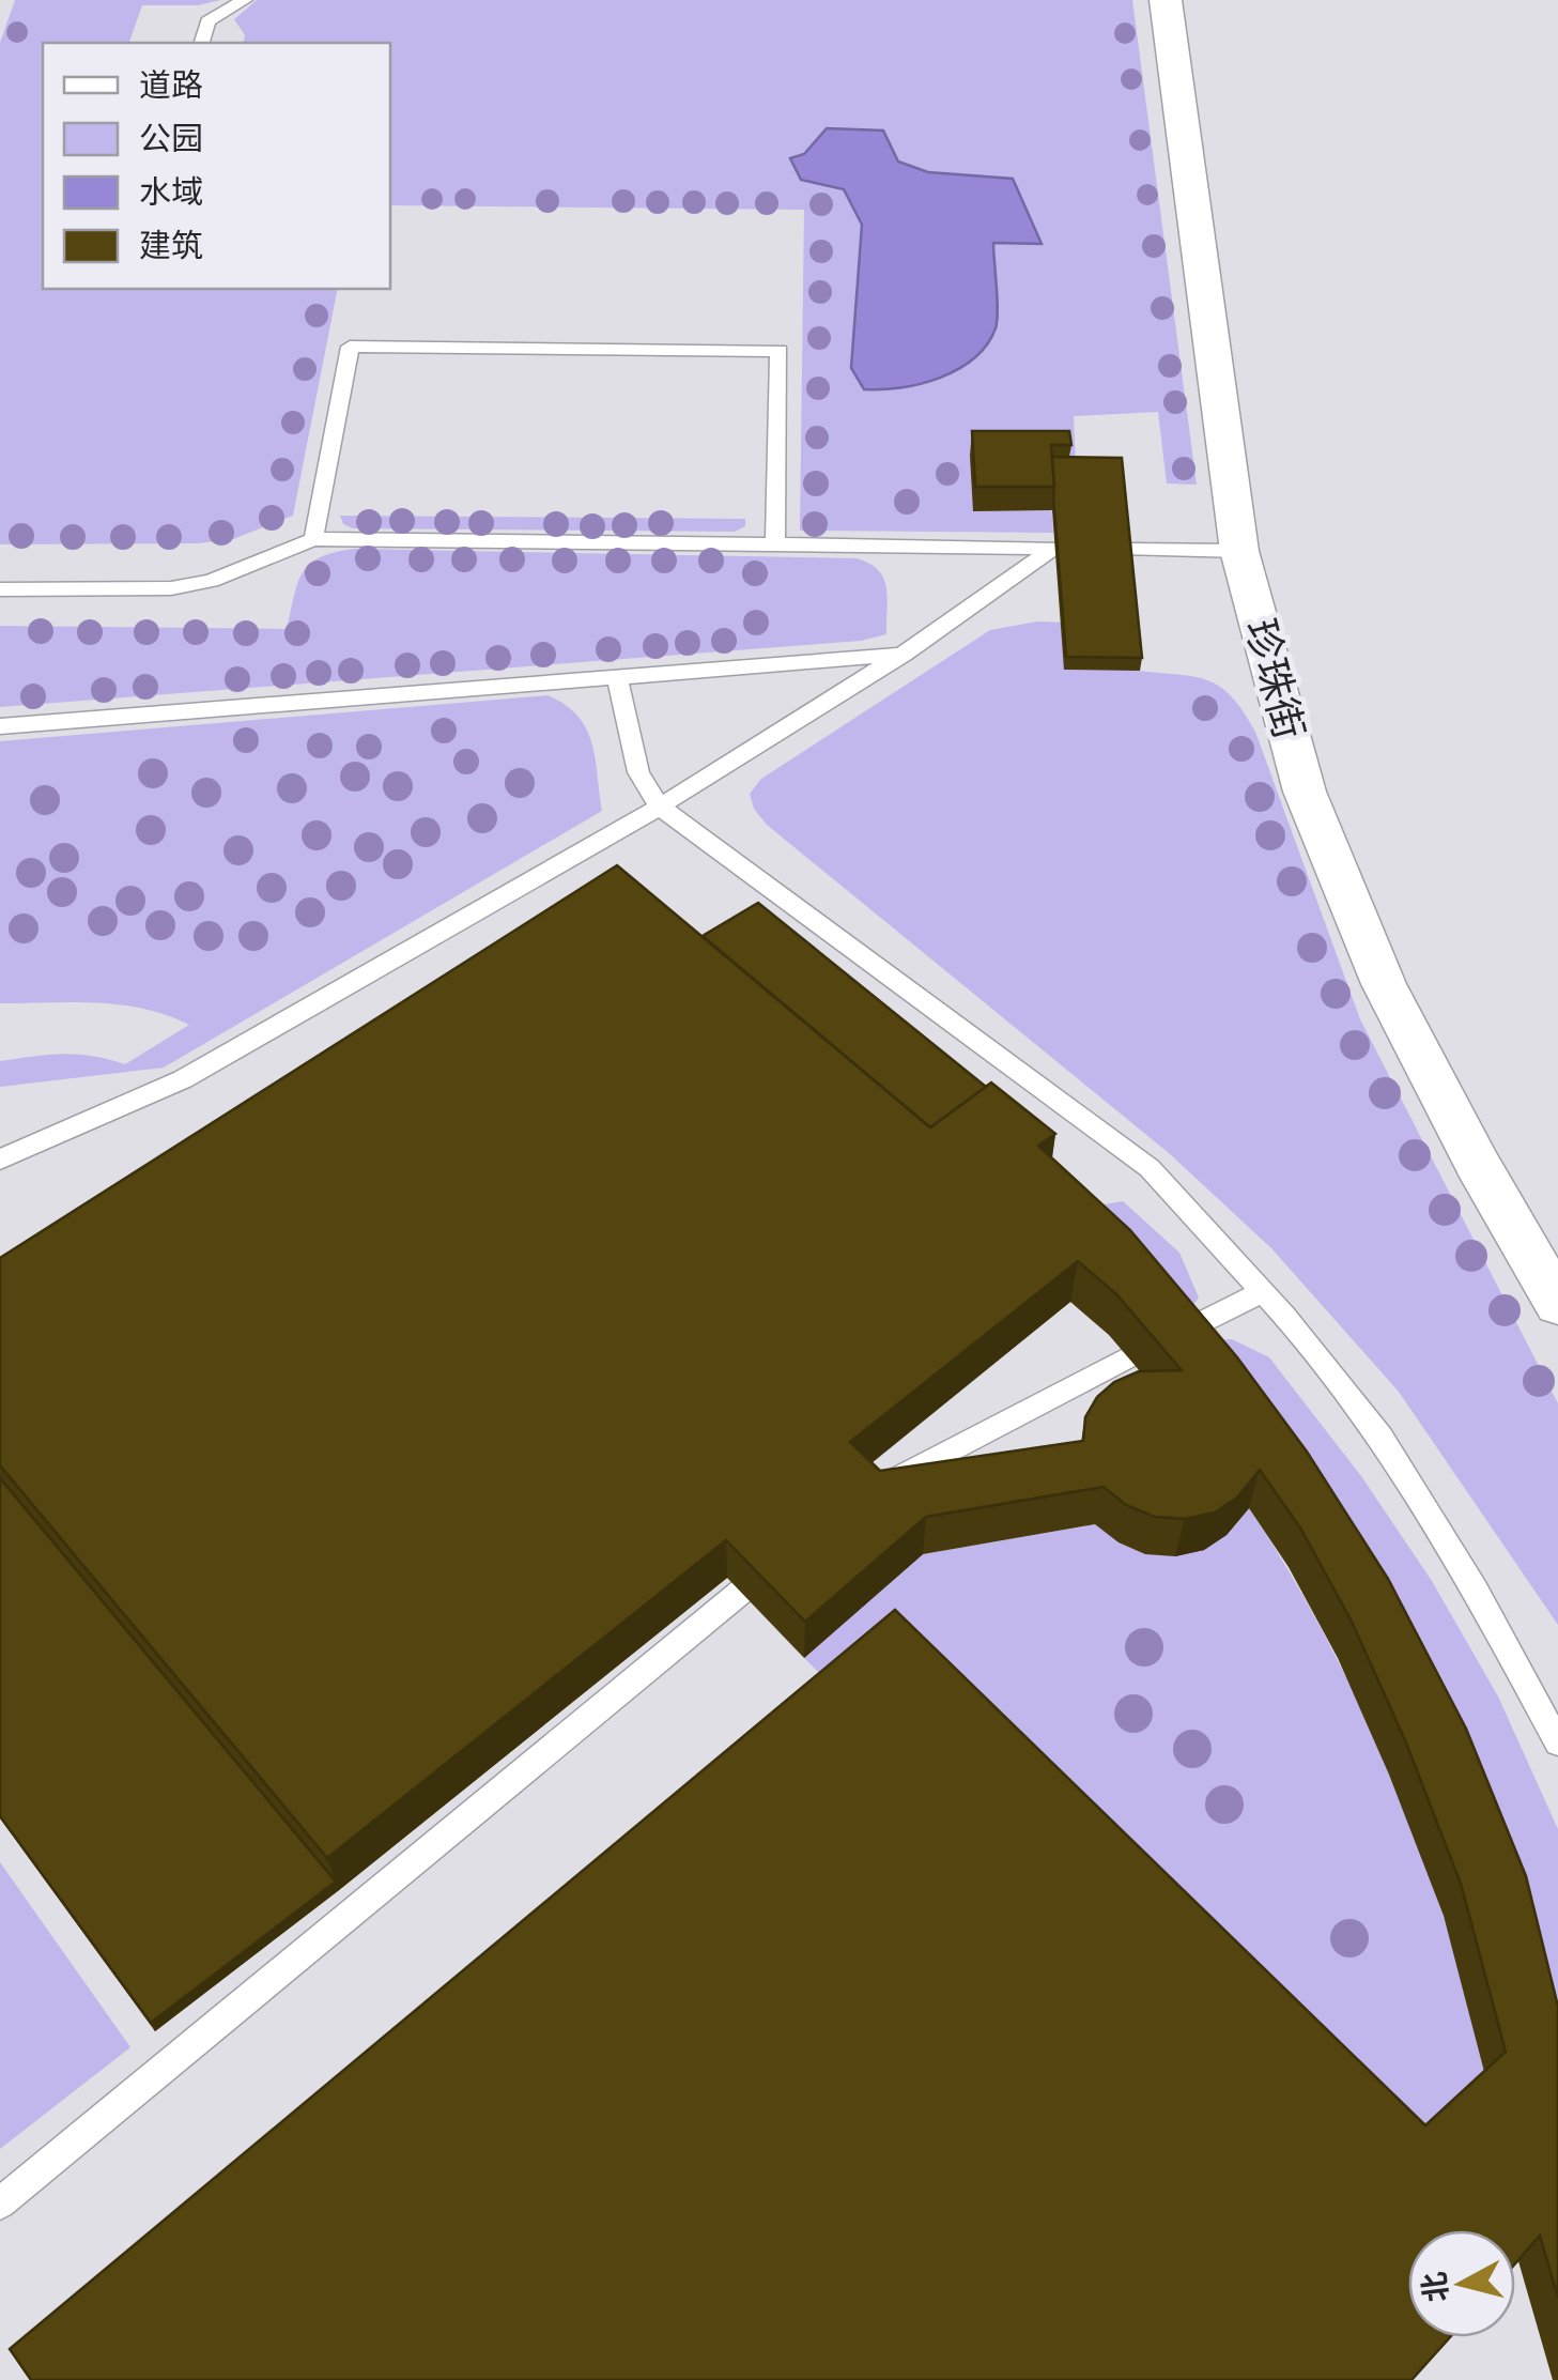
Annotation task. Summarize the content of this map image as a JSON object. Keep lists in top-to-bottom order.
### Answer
{
  "streets": {
    "street": ["珍珠街"]
  },
  "legend": [
    "道路",
    "公园",
    "水域",
    "建筑"
  ],
  "north": "left"
}
